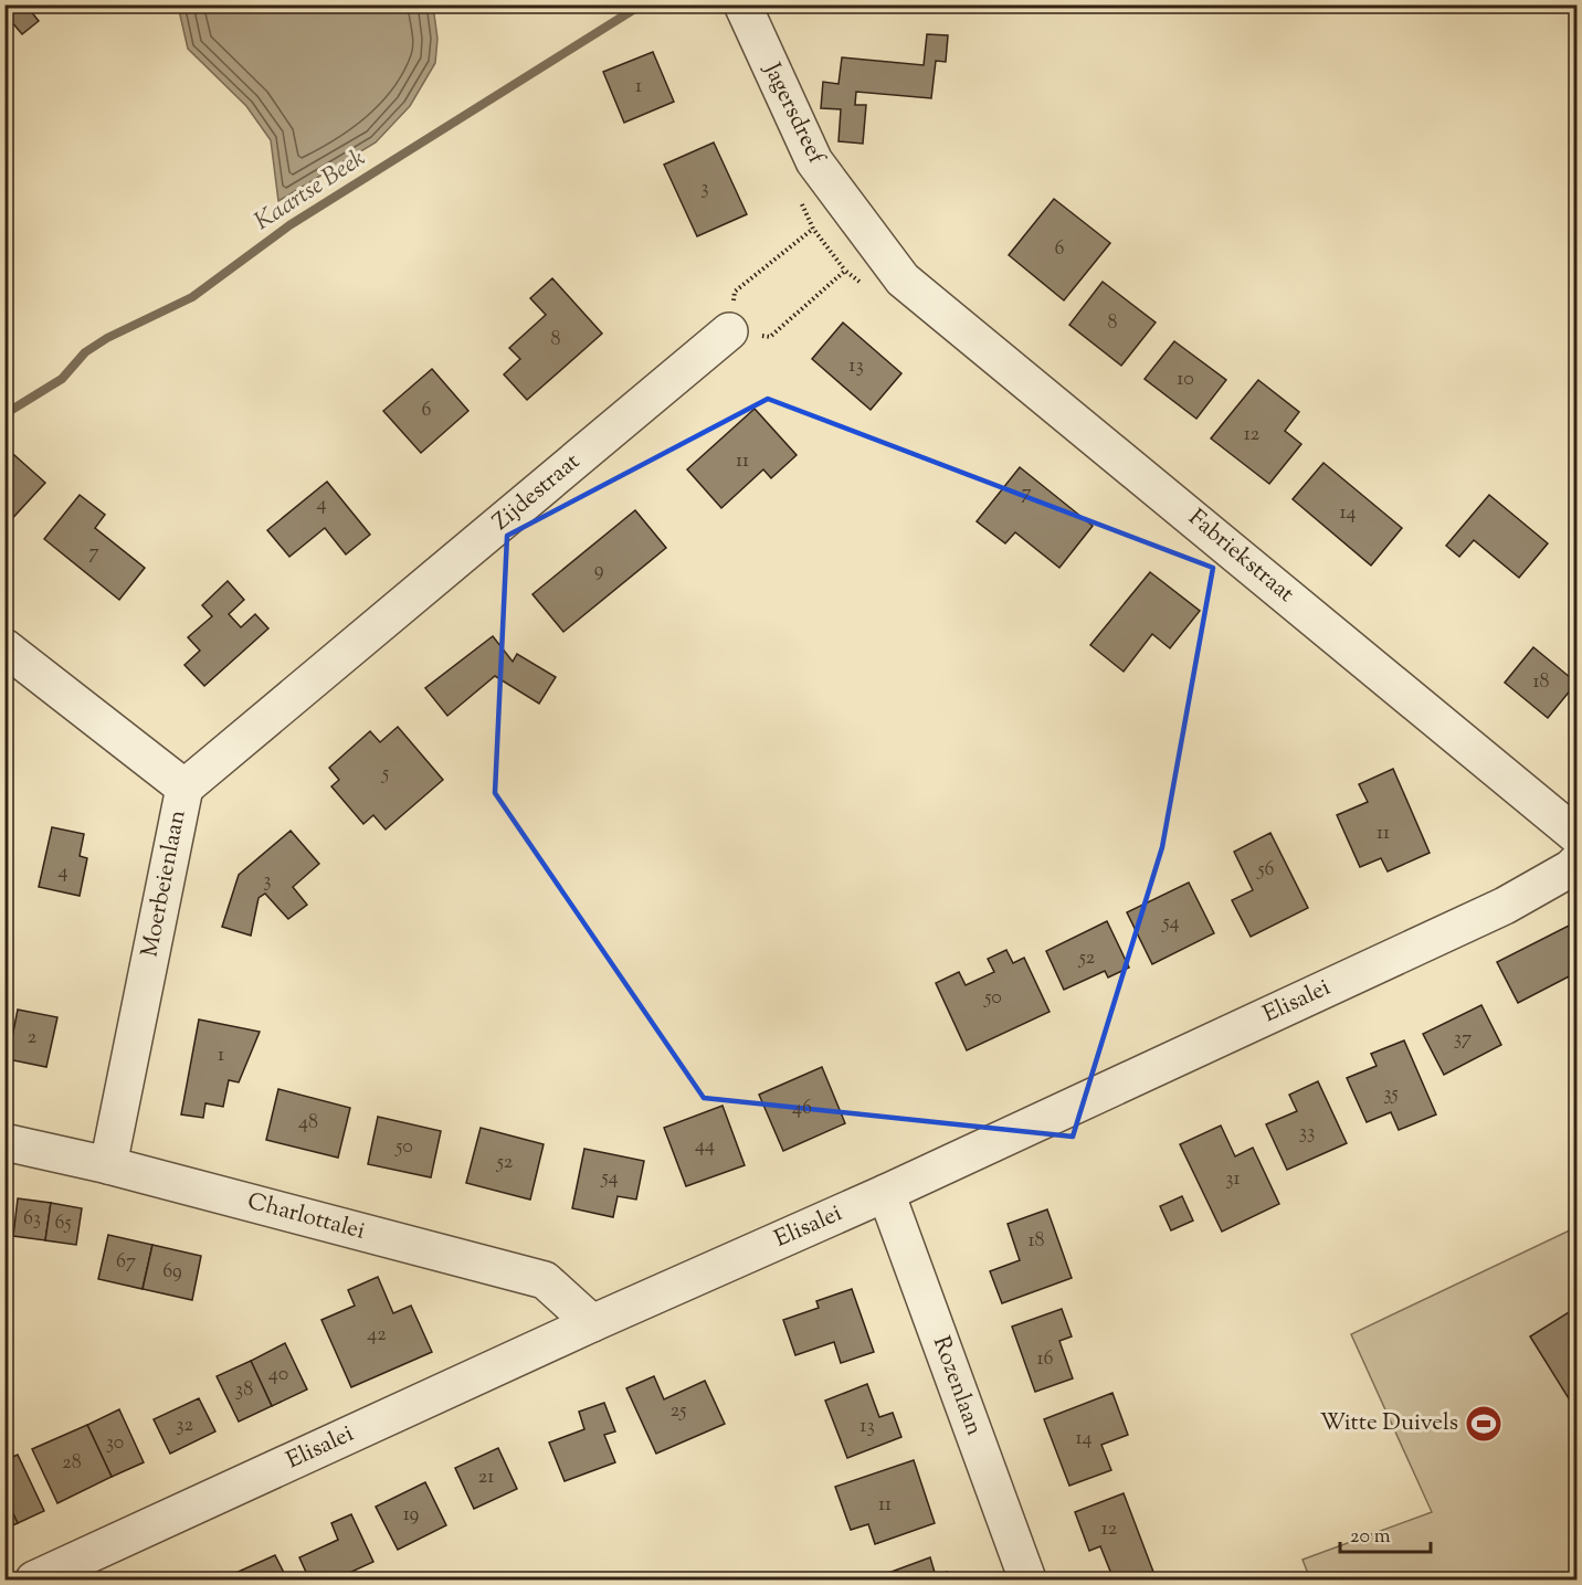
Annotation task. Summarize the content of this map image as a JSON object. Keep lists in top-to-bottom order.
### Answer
{
  "streets": {
    "street": [
      "Jagersdreef",
      "Zijdestraat",
      "Fabriekstraat",
      "Moerbeienlaan",
      "Elisalei",
      "Charlottalei",
      "Rozenlaan"
    ]
  },
  "crossings": [
    ["Jagersdreef", "Fabriekstraat"],
    ["Zijdestraat", "Moerbeienlaan"],
    ["Moerbeienlaan", "Charlottalei"],
    ["Elisalei", "Charlottalei"],
    ["Elisalei", "Rozenlaan"]
  ],
  "water": ["Kaartse Beek"],
  "places": {
    "sports": ["Witte Duivels"]
  },
  "house_numbers": [
    "1",
    "3",
    "6",
    "8",
    "8",
    "13",
    "10",
    "6",
    "12",
    "11",
    "7",
    "4",
    "14",
    "7",
    "9",
    "18",
    "5",
    "11",
    "56",
    "4",
    "3",
    "54",
    "52",
    "50",
    "2",
    "37",
    "1",
    "35",
    "46",
    "48",
    "33",
    "44",
    "50",
    "52",
    "54",
    "31",
    "63",
    "65",
    "18",
    "67",
    "69",
    "42",
    "16",
    "40",
    "38",
    "25",
    "32",
    "13",
    "14",
    "30",
    "28",
    "21",
    "11",
    "19",
    "12"
  ],
  "scale_bar": "20 m"
}
